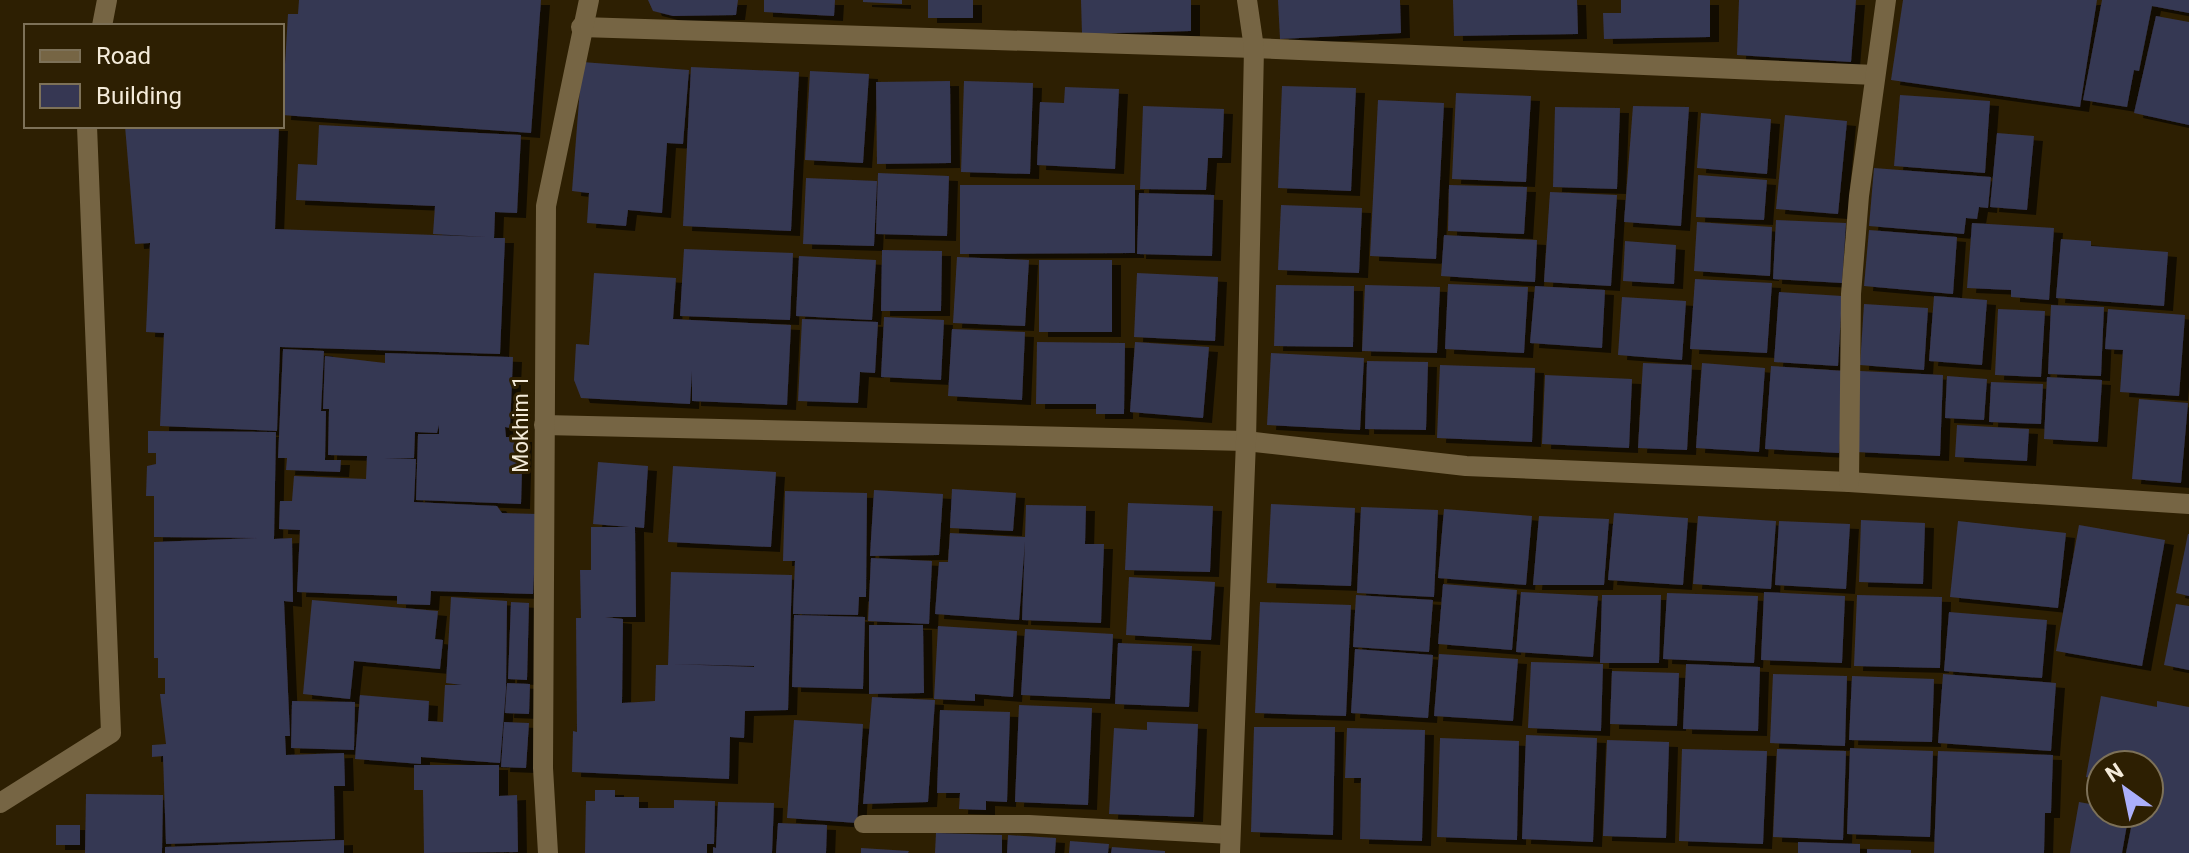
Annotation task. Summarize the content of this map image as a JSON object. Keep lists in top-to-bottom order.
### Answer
{
  "streets": {
    "street": ["Mokhim 1"]
  },
  "legend": ["Road", "Building"],
  "north": "top left"
}
